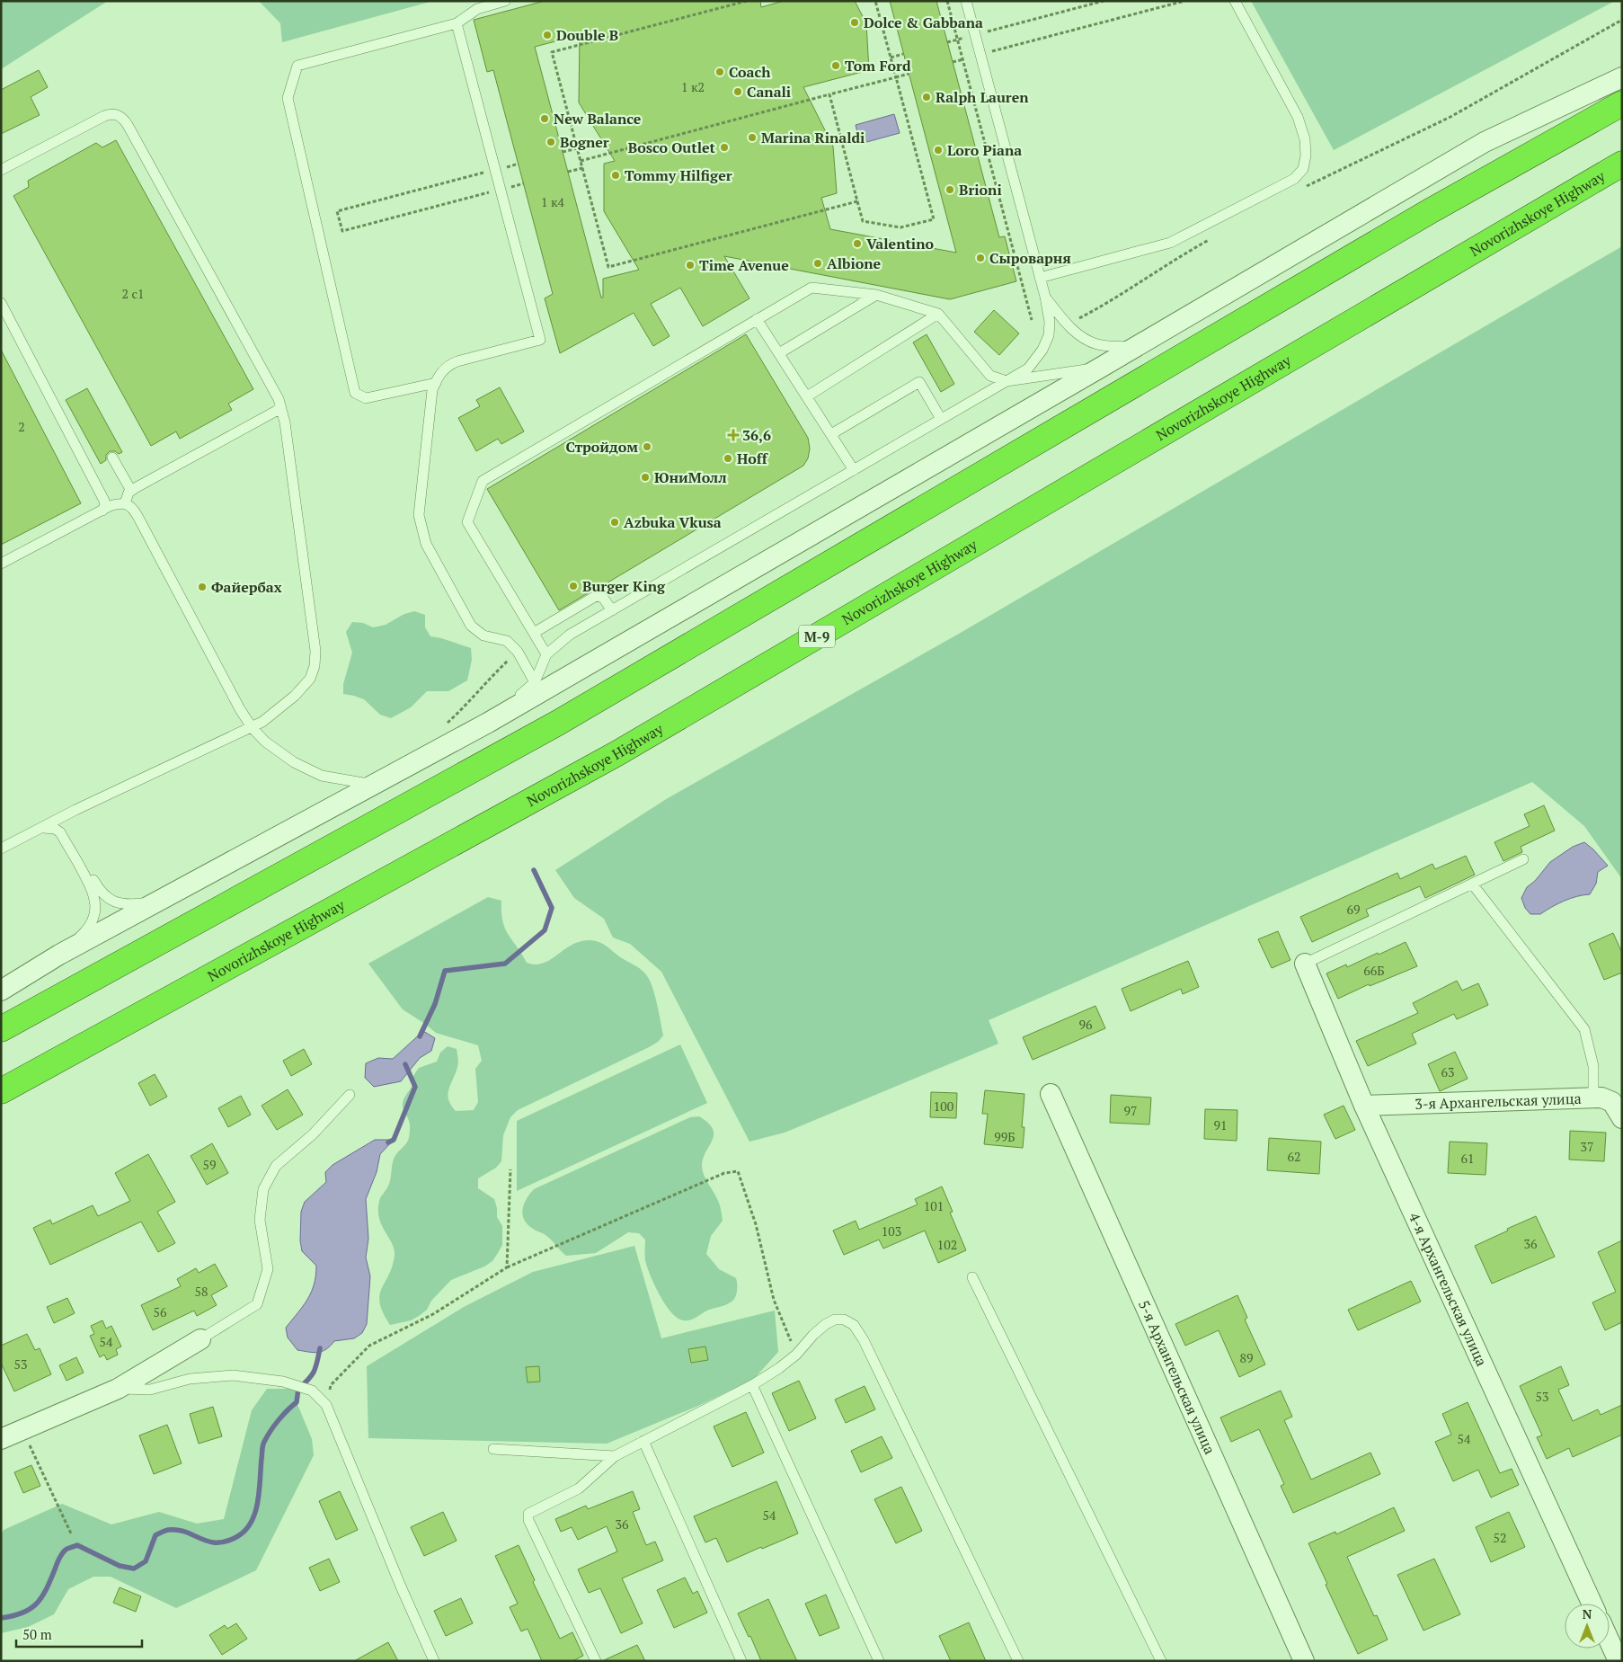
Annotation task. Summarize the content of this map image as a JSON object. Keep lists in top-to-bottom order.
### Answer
{
  "streets": {
    "highway": ["Novorizhskoye Highway", "М-9"],
    "street": ["3-я Архангельская улица", "4-я Архангельская улица", "5-я Архангельская улица"]
  },
  "crossings": [
    ["3-я Архангельская улица", "4-я Архангельская улица"]
  ],
  "places": {
    "other": [
      "Dolce & Gabbana",
      "Double B",
      "Tom Ford",
      "Coach",
      "Canali",
      "Ralph Lauren",
      "New Balance",
      "Marina Rinaldi",
      "Bogner",
      "Bosco Outlet",
      "Loro Piana",
      "Tommy Hilfiger",
      "Brioni",
      "Valentino",
      "Сыроварня",
      "Albione",
      "Time Avenue",
      "Стройдом",
      "Hoff",
      "ЮниМолл",
      "Azbuka Vkusa",
      "Burger King",
      "Файербах"
    ],
    "health": ["36,6"]
  },
  "house_numbers": [
    "1 к2",
    "1 к4",
    "2 с1",
    "2",
    "69",
    "66Б",
    "96",
    "63",
    "100",
    "97",
    "91",
    "99Б",
    "37",
    "62",
    "61",
    "59",
    "101",
    "103",
    "36",
    "102",
    "58",
    "56",
    "54",
    "89",
    "53",
    "53",
    "54",
    "54",
    "36",
    "52"
  ],
  "scale_bar": "50 m",
  "north": "top"
}
